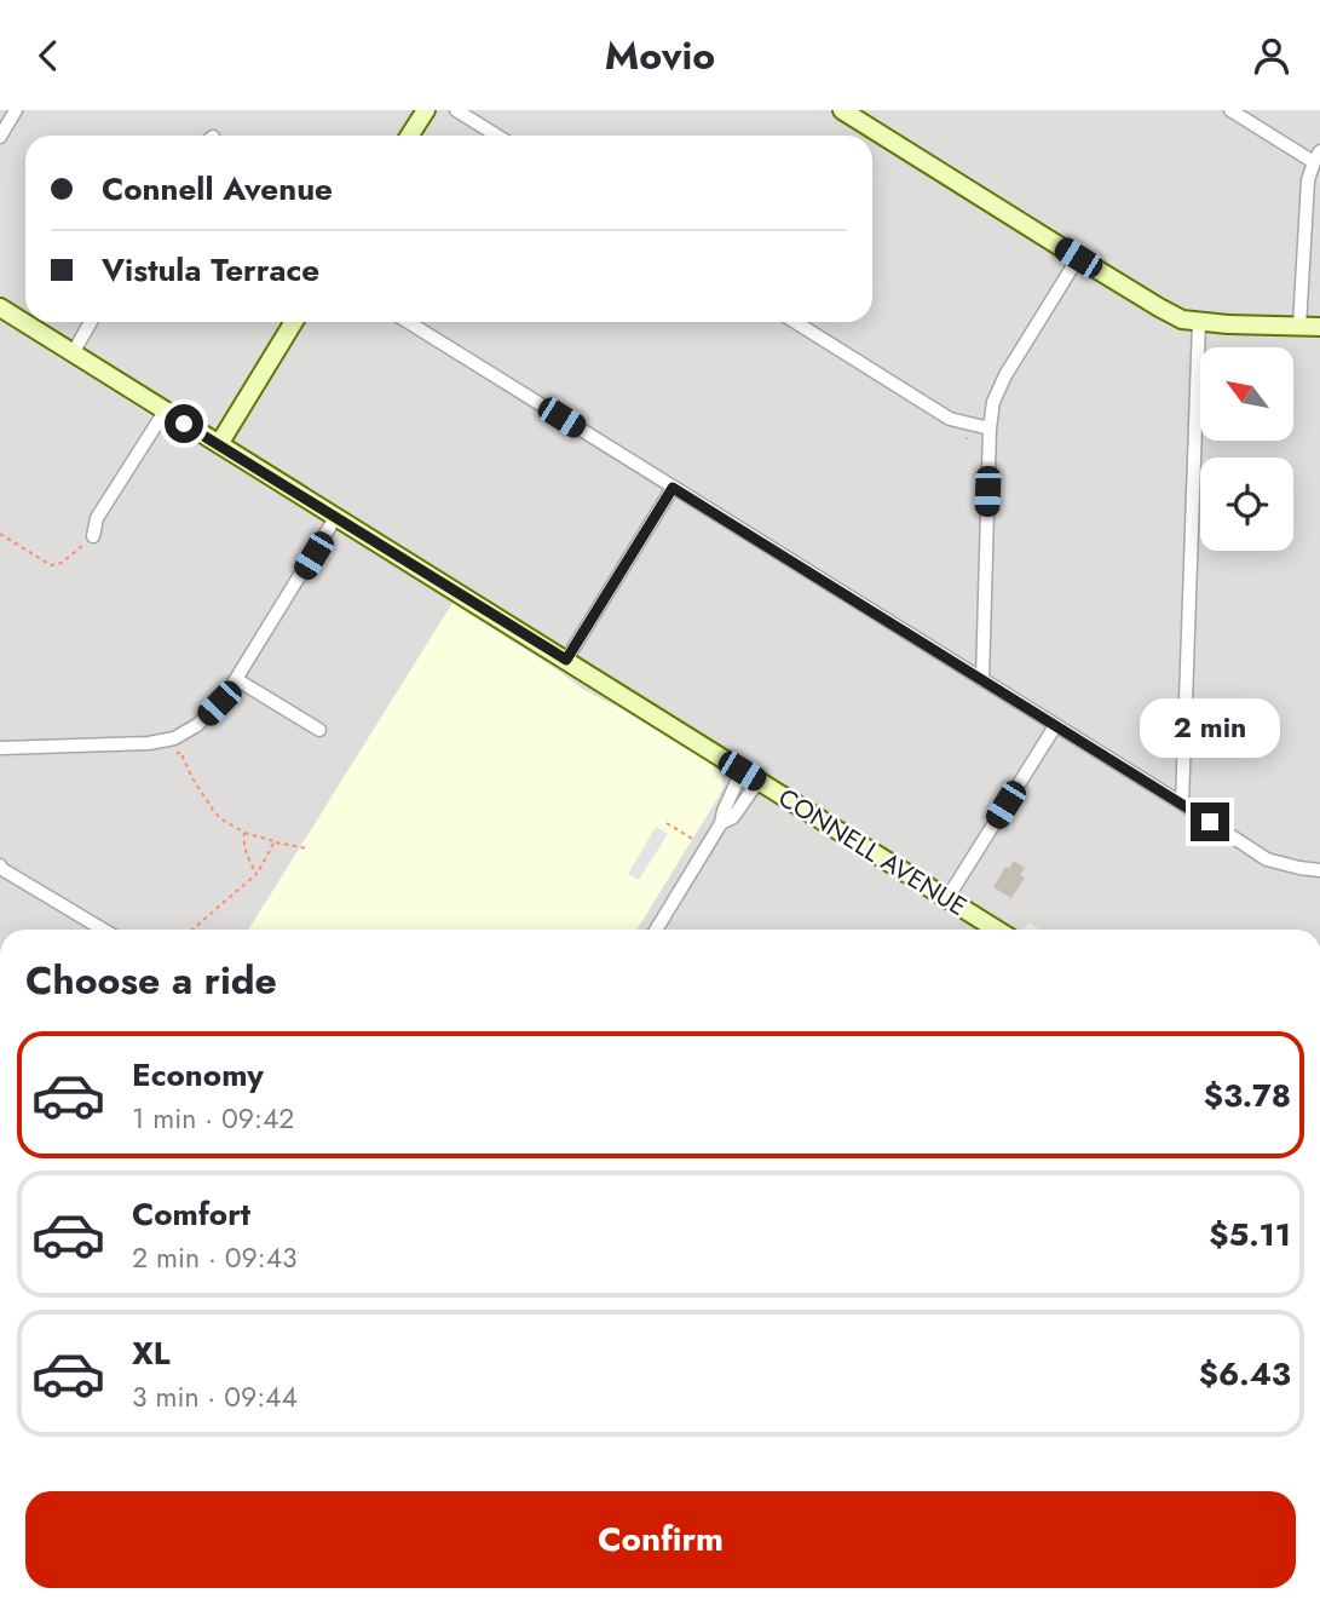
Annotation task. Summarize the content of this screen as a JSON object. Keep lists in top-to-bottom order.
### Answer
{
  "streets": {
    "street": ["CONNELL AVENUE"]
  },
  "north": "top left",
  "page": {
    "header": "Movio",
    "banner": ["Connell Avenue", "Vistula Terrace"],
    "bubble": "2 min",
    "heading": "Choose a ride",
    "list": [
      {
        "name": "Economy",
        "note": "1 min · 09:42",
        "value": "$3.78"
      },
      {
        "name": "Comfort",
        "note": "2 min · 09:43",
        "value": "$5.11"
      },
      {
        "name": "XL",
        "note": "3 min · 09:44",
        "value": "$6.43"
      }
    ],
    "buttons": "Confirm"
  }
}
